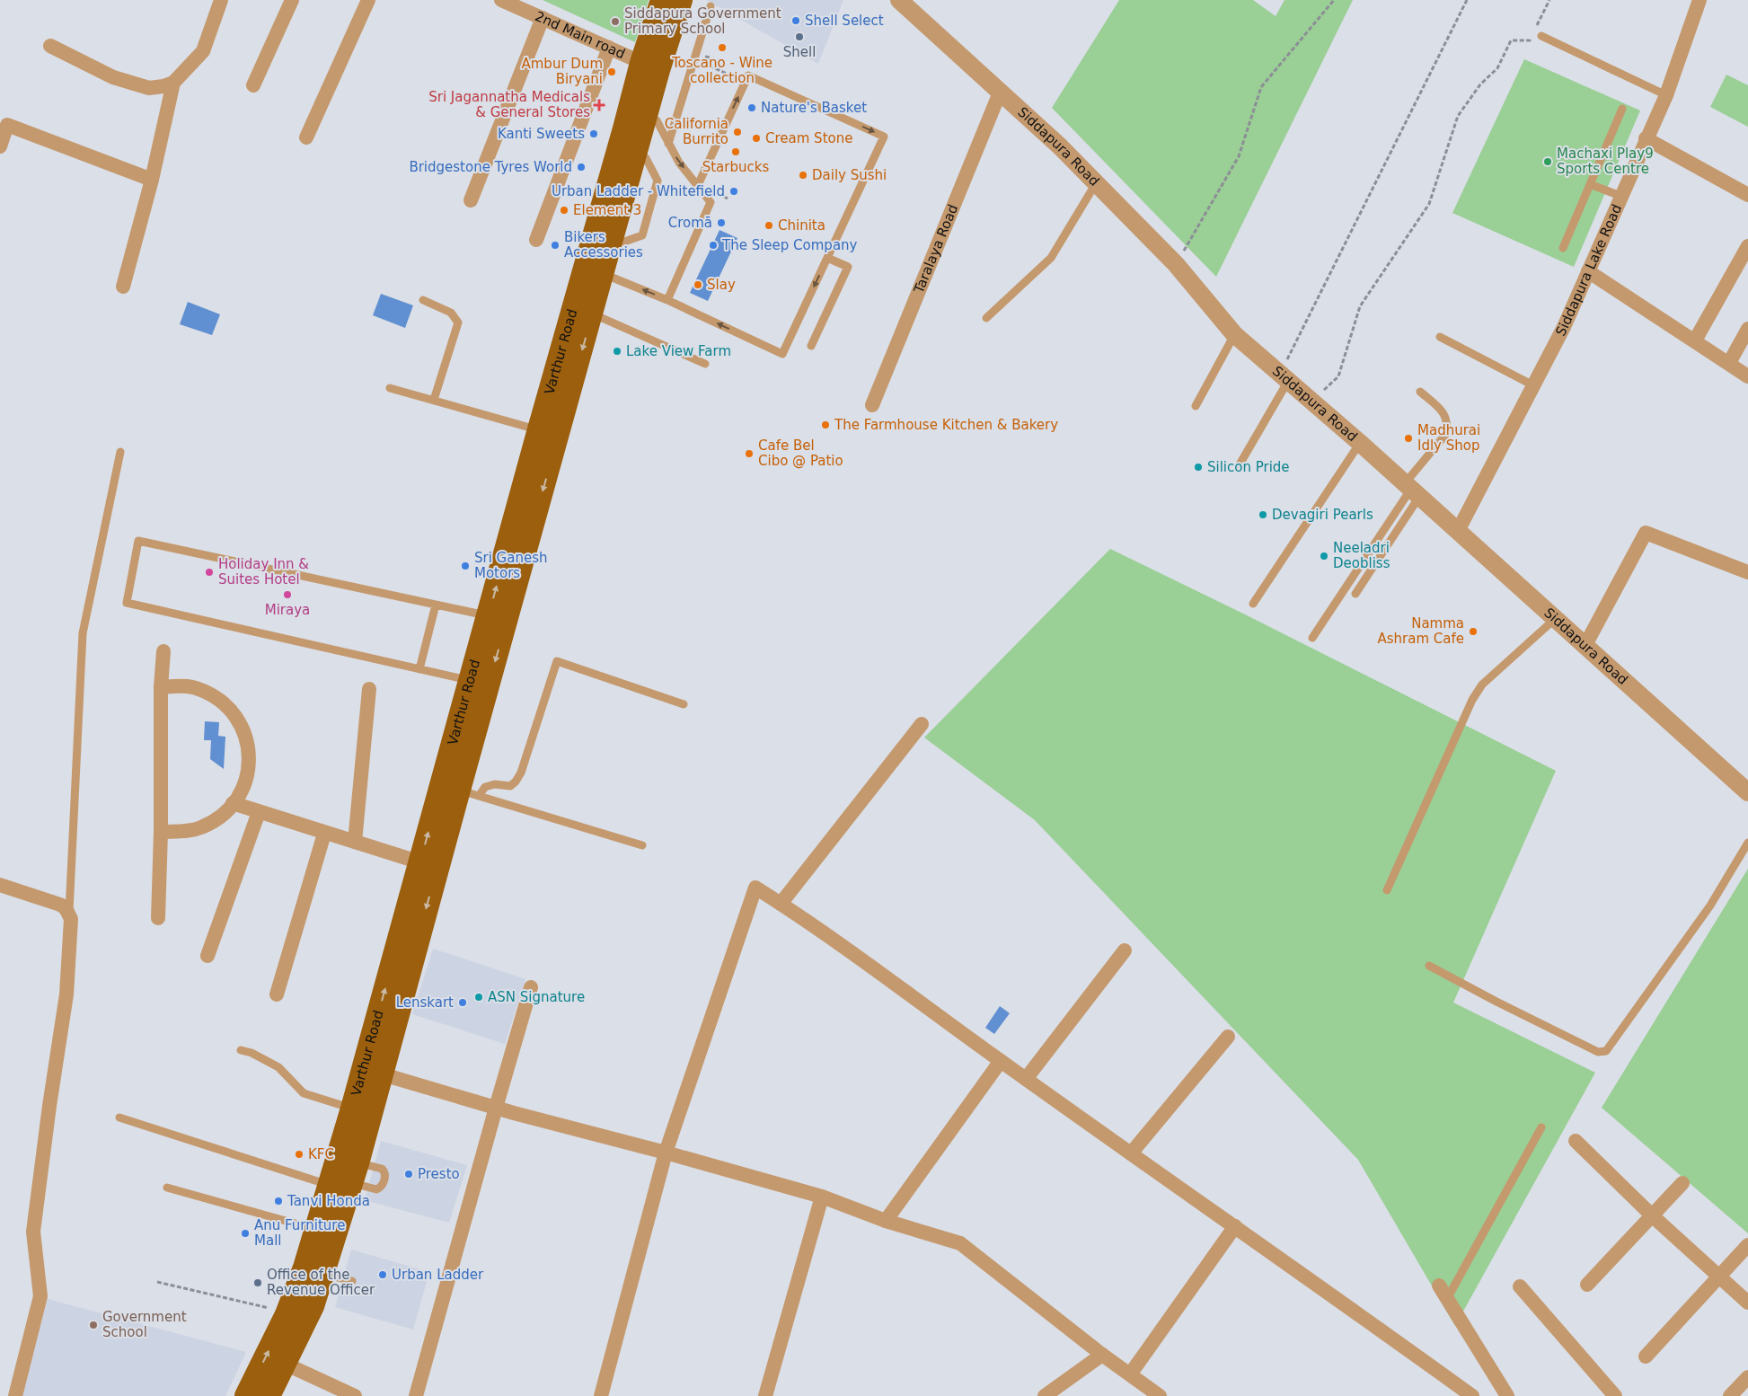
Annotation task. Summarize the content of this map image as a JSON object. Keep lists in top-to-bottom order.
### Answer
{
  "streets": {
    "main road": ["Varthur Road"],
    "street": [
      "2nd Main road",
      "Siddapura Road",
      "Taralaya Road",
      "Siddapura Lake Road"
    ]
  },
  "crossings": [
    ["2nd Main road", "Varthur Road"],
    ["Siddapura Road", "Taralaya Road"],
    ["Siddapura Road", "Siddapura Lake Road"]
  ],
  "places": {
    "other": [
      "Shell Select",
      "Siddapura Government Primary School",
      "Shell",
      "Toscano - Wine collection",
      "Ambur Dum Biryani",
      "Nature's Basket",
      "California Burrito",
      "Kanti Sweets",
      "Cream Stone",
      "Starbucks",
      "Machaxi Play9 Sports Centre",
      "Bridgestone Tyres World",
      "Daily Sushi",
      "Urban Ladder - Whitefield",
      "Element 3",
      "Cromā",
      "Chinita",
      "Bikers Accessories",
      "The Sleep Company",
      "Slay",
      "Lake View Farm",
      "The Farmhouse Kitchen & Bakery",
      "Madhurai Idly Shop",
      "Cafe Bel Cibo @ Patio",
      "Silicon Pride",
      "Devagiri Pearls",
      "Neeladri Deobliss",
      "Sri Ganesh Motors",
      "Holiday Inn & Suites Hotel",
      "Miraya",
      "Namma Ashram Cafe",
      "ASN Signature",
      "Lenskart",
      "KFC",
      "Presto",
      "Tanvi Honda",
      "Anu Furniture Mall",
      "Urban Ladder",
      "Office of the Revenue Officer",
      "Government School"
    ],
    "health": ["Sri Jagannatha Medicals & General Stores"]
  }
}
